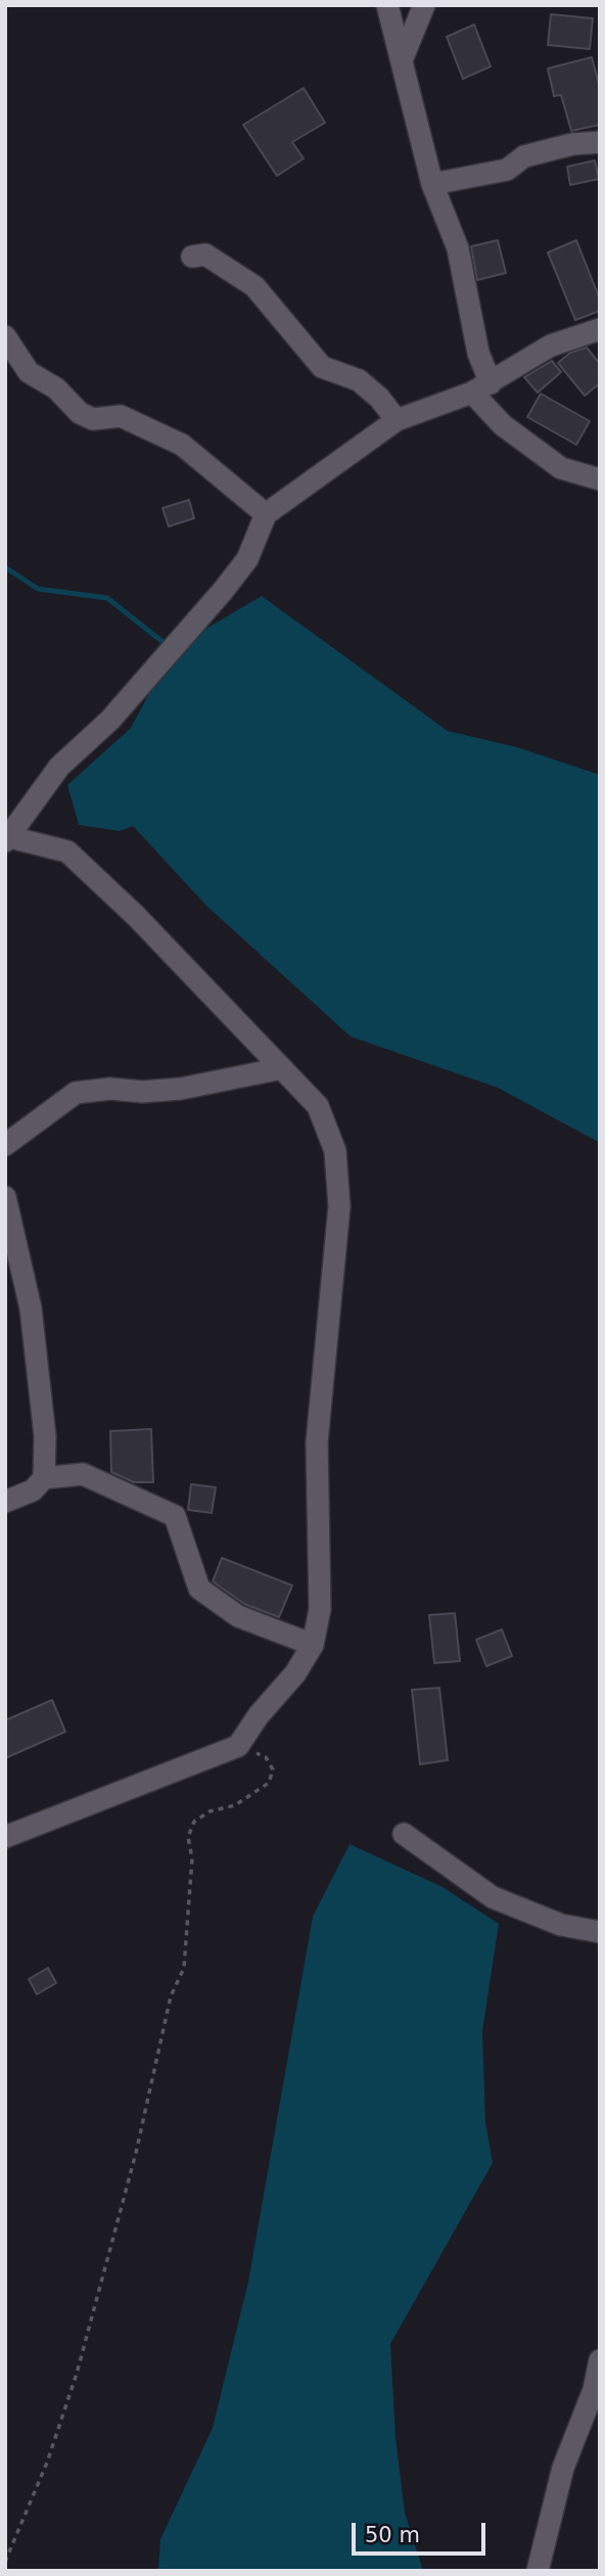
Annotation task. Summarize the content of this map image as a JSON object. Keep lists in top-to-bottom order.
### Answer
{
  "scale_bar": "50 m"
}
